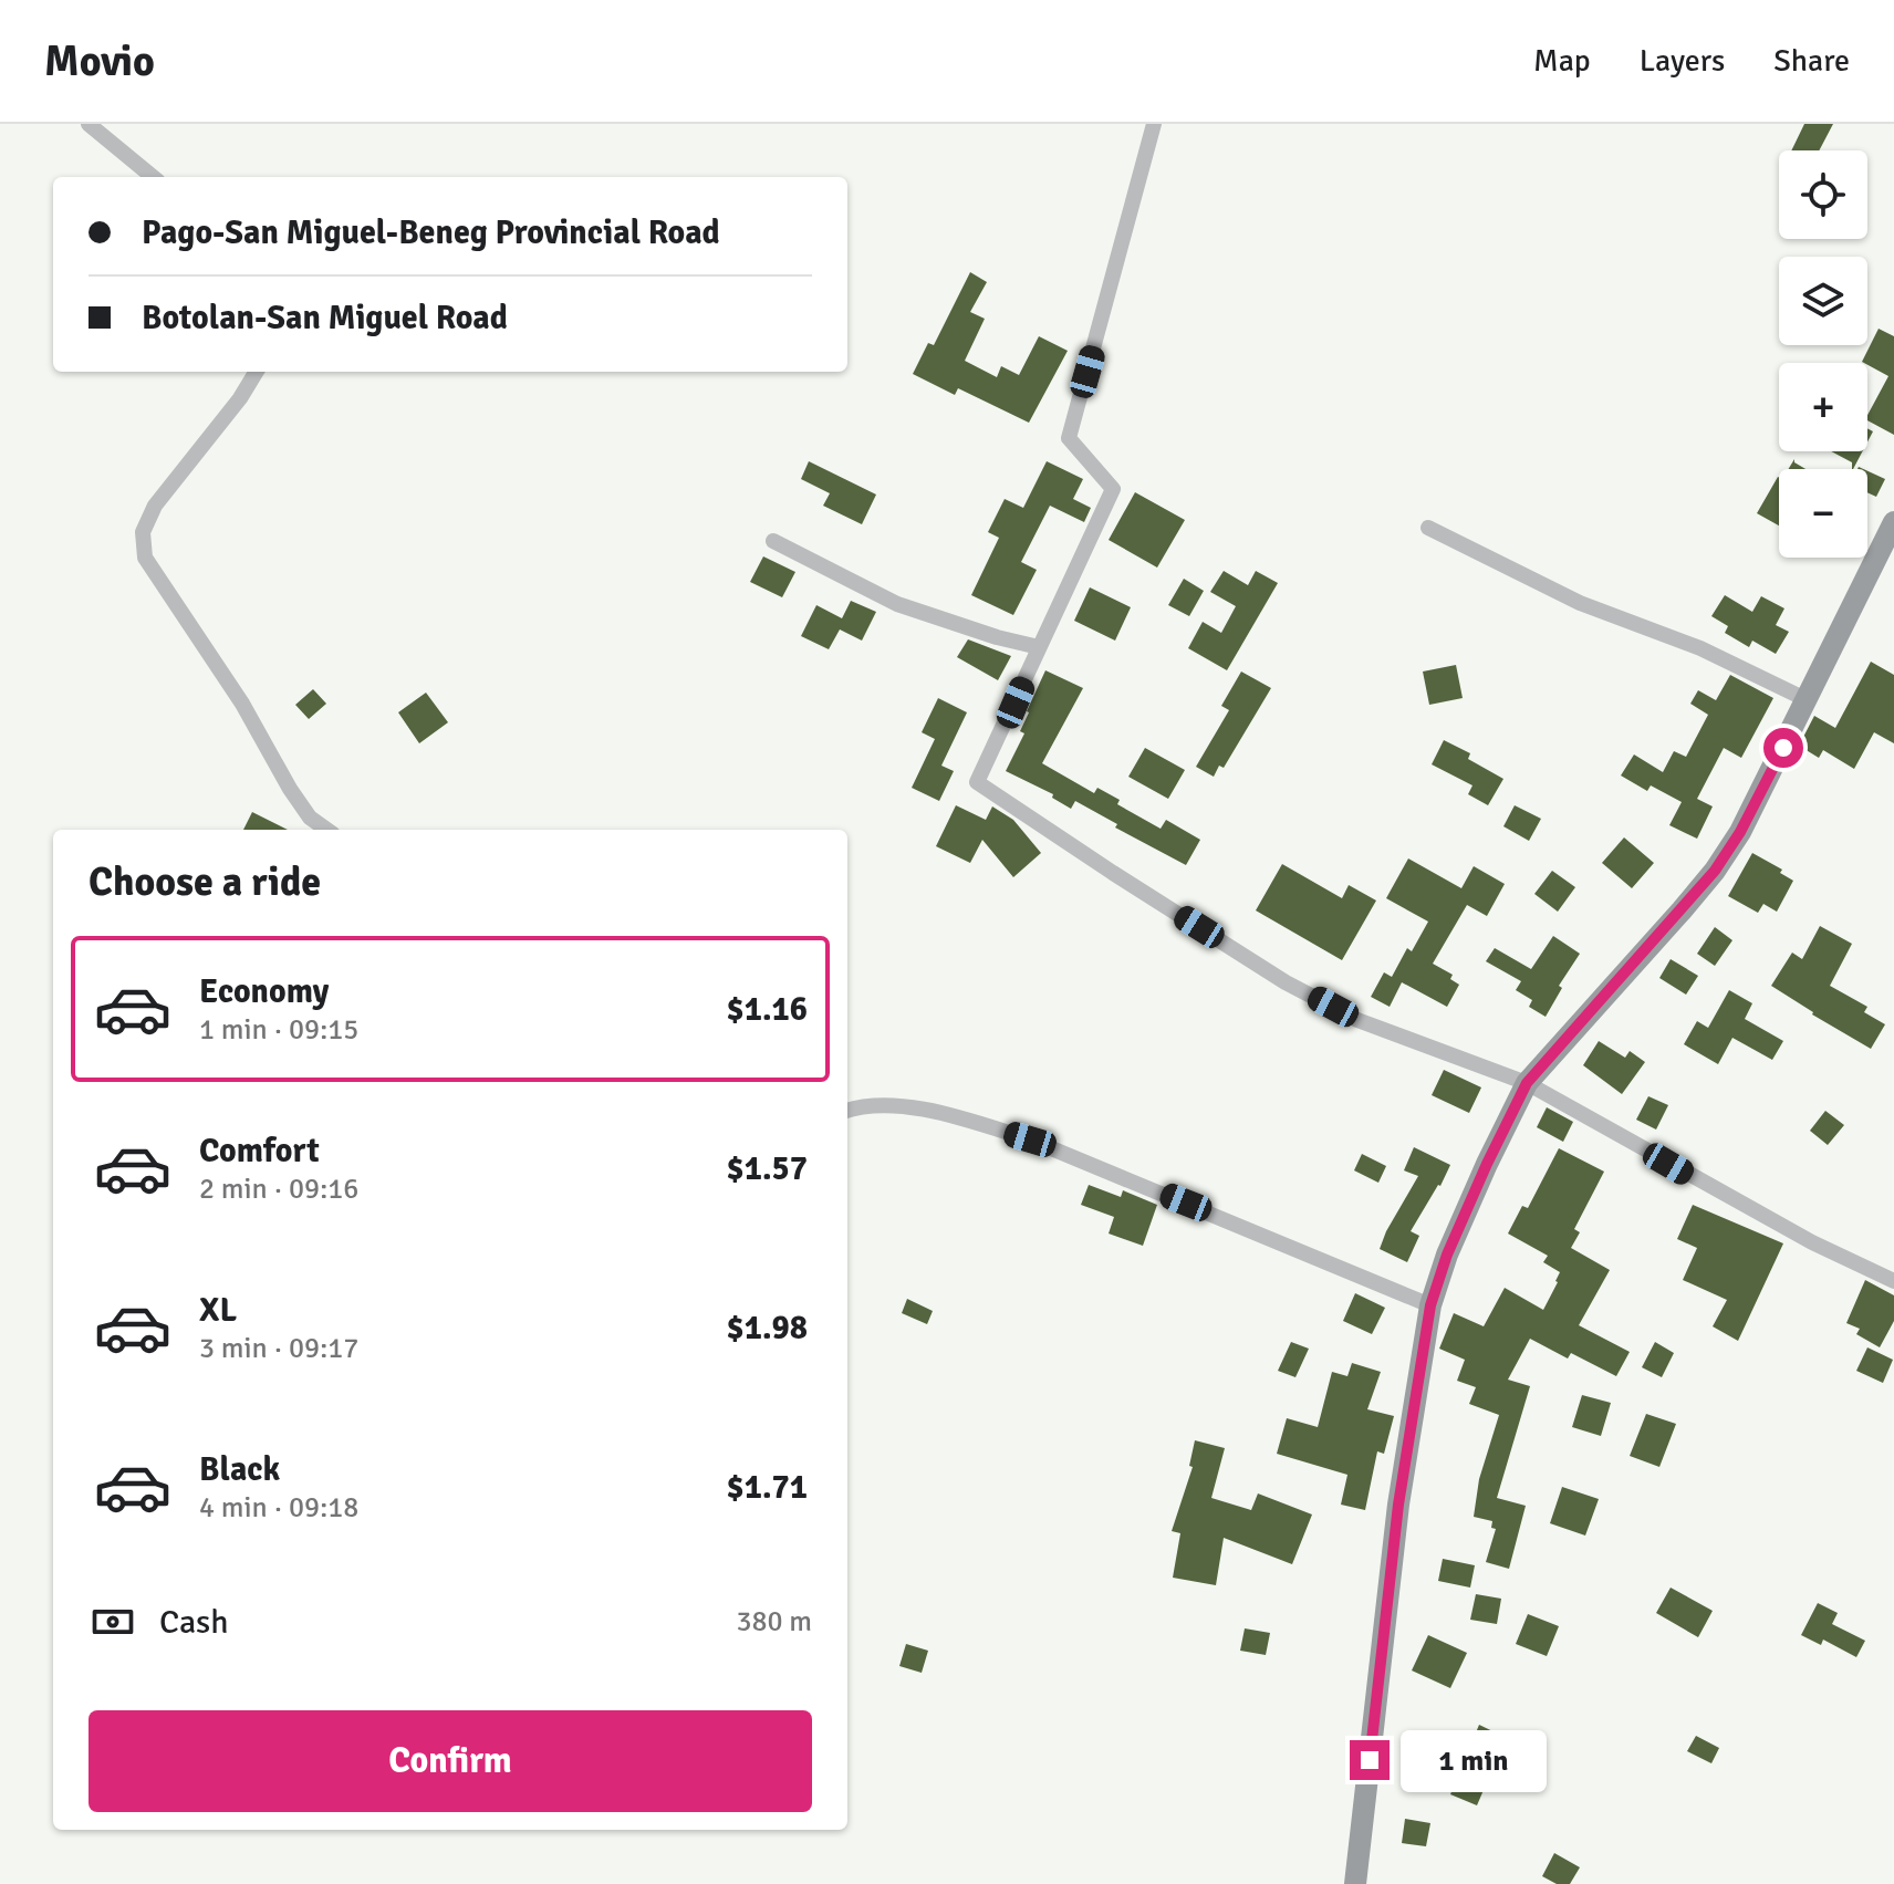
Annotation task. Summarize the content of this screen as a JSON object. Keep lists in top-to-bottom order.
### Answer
{
  "page": {
    "header": "Movio",
    "nav": ["Map", "Layers", "Share"],
    "map_buttons": ["+", "−"],
    "banner": ["Pago-San Miguel-Beneg Provincial Road", "Botolan-San Miguel Road"],
    "heading": "Choose a ride",
    "list": [
      {
        "name": "Economy",
        "note": "1 min · 09:15",
        "value": "$1.16"
      },
      {
        "name": "Comfort",
        "note": "2 min · 09:16",
        "value": "$1.57"
      },
      {
        "name": "XL",
        "note": "3 min · 09:17",
        "value": "$1.98"
      },
      {
        "name": "Black",
        "note": "4 min · 09:18",
        "value": "$1.71"
      }
    ],
    "pay": ["Cash", "380 m"],
    "buttons": "Confirm",
    "bubble": "1 min"
  }
}
